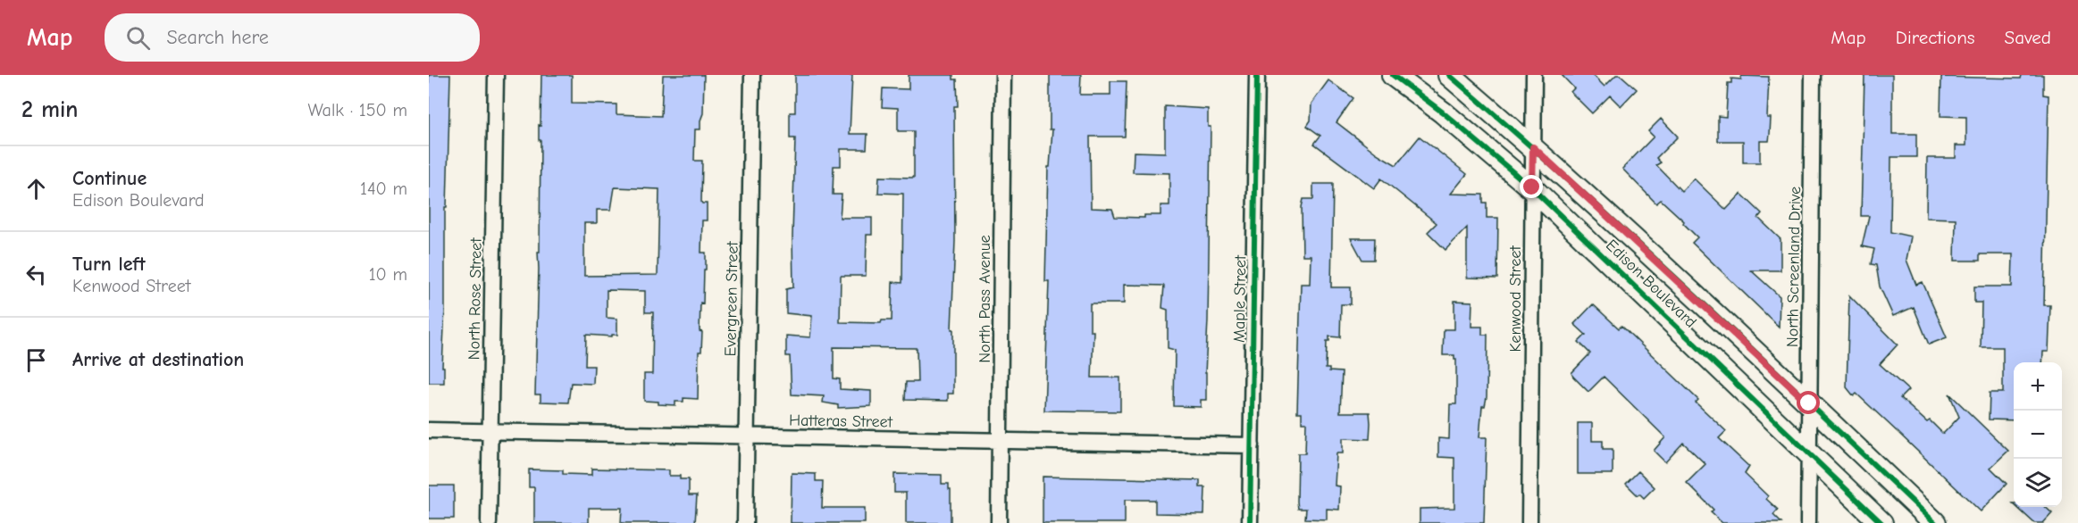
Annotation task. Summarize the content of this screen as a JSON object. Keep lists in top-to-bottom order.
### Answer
{
  "streets": {
    "main road": ["Edison Boulevard"],
    "street": [
      "North Screenland Drive",
      "North Rose Street",
      "Evergreen Street",
      "North Pass Avenue",
      "Maple Street",
      "Kenwood Street",
      "Hatteras Street"
    ]
  },
  "crossings": [
    ["North Screenland Drive", "Edison Boulevard"],
    ["Edison Boulevard", "Kenwood Street"],
    ["North Rose Street", "Hatteras Street"],
    ["Evergreen Street", "Hatteras Street"],
    ["North Pass Avenue", "Hatteras Street"],
    ["Maple Street", "Hatteras Street"]
  ],
  "page": {
    "header": "Map",
    "search": "Search here",
    "nav": ["Map", "Directions", "Saved"],
    "heading": ["2 min", "Walk · 150 m"],
    "list": [
      ["Continue", "Edison Boulevard", "140 m"],
      ["Turn left", "Kenwood Street", "10 m"],
      "Arrive at destination"
    ],
    "map_buttons": ["+", "−"]
  }
}
